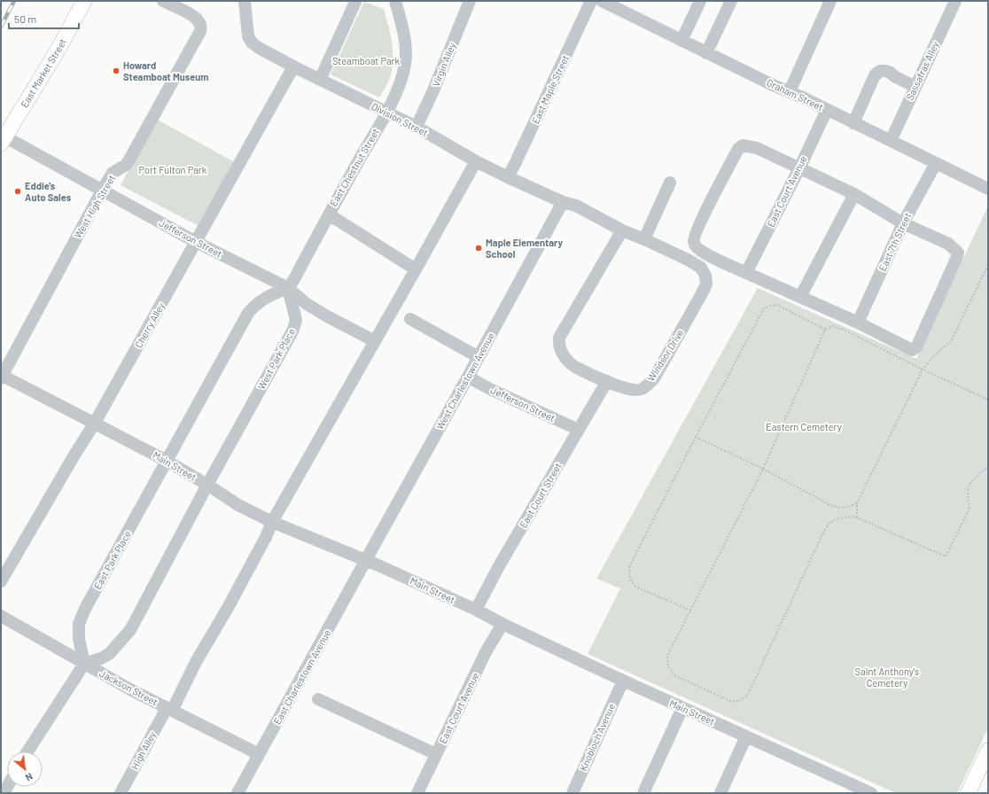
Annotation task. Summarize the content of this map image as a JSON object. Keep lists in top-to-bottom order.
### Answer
{
  "streets": {
    "main road": ["East Market Street"],
    "street": [
      "Virgin Alley",
      "Sassafras Alley",
      "East Maple Street",
      "Graham Street",
      "Division Street",
      "East Chestnut Street",
      "East Court Avenue",
      "West High Street",
      "Jefferson Street",
      "East 7th Street",
      "Cherry Alley",
      "Windsor Drive",
      "West Park Place",
      "West Charlestown Avenue",
      "Main Street",
      "East Court Street",
      "East Park Place",
      "East Charlestown Avenue",
      "Jackson Street",
      "Knobloch Avenue",
      "High Alley"
    ]
  },
  "crossings": [
    ["Virgin Alley", "Division Street"],
    ["Sassafras Alley", "Graham Street"],
    ["East Market Street", "Jefferson Street"],
    ["East Maple Street", "Division Street"],
    ["Graham Street", "East Court Avenue"],
    ["Graham Street", "East 7th Street"],
    ["Division Street", "East Chestnut Street"],
    ["Division Street", "Cherry Alley"],
    ["Division Street", "Windsor Drive"],
    ["Division Street", "West Charlestown Avenue"],
    ["Division Street", "High Alley"],
    ["East Chestnut Street", "Jefferson Street"],
    ["East Chestnut Street", "West Park Place"],
    ["East Court Avenue", "Main Street"],
    ["West High Street", "Jefferson Street"],
    ["West High Street", "Main Street"],
    ["Jefferson Street", "Cherry Alley"],
    ["Jefferson Street", "West Park Place"],
    ["Jefferson Street", "West Charlestown Avenue"],
    ["Jefferson Street", "East Court Street"],
    ["Jefferson Street", "High Alley"],
    ["Cherry Alley", "Main Street"],
    ["Windsor Drive", "West Charlestown Avenue"],
    ["Windsor Drive", "East Court Street"],
    ["West Park Place", "Main Street"],
    ["West Charlestown Avenue", "Main Street"],
    ["West Charlestown Avenue", "East Charlestown Avenue"],
    ["Main Street", "East Court Street"],
    ["Main Street", "East Park Place"],
    ["Main Street", "East Charlestown Avenue"],
    ["Main Street", "Knobloch Avenue"],
    ["Main Street", "High Alley"],
    ["East Park Place", "Jackson Street"],
    ["East Charlestown Avenue", "Jackson Street"],
    ["Jackson Street", "High Alley"]
  ],
  "parks": [
    "Steamboat Park",
    "Port Fulton Park",
    "Eastern Cemetery",
    "Saint Anthony's Cemetery"
  ],
  "places": ["Howard Steamboat Museum", "Eddie's Auto Sales", "Maple Elementary School"],
  "scale_bar": "50 m",
  "north": "bottom right"
}
